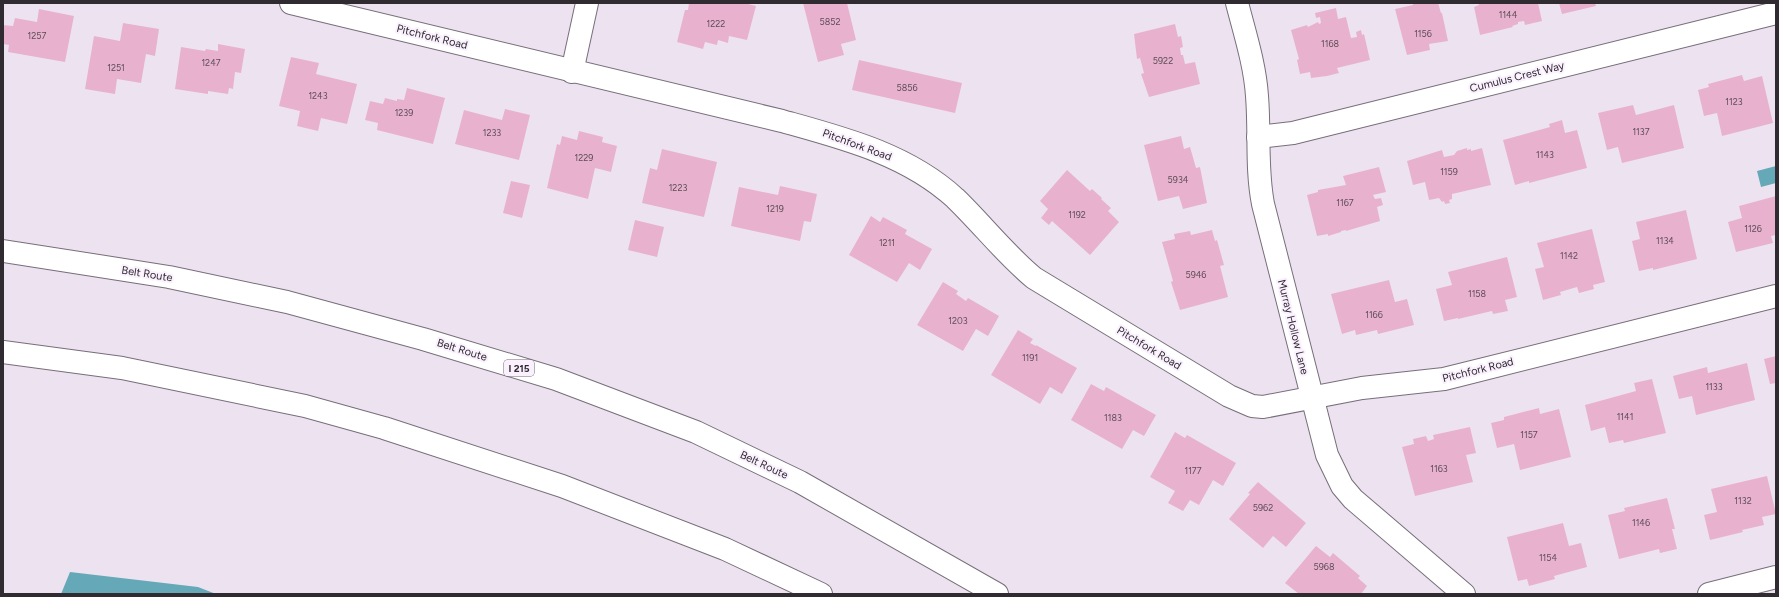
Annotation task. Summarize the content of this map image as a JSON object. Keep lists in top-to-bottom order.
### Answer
{
  "streets": {
    "main road": [
      "Pitchfork Road",
      "Cumulus Crest Way",
      "Belt Route",
      "Murray Hollow Lane",
      "I 215"
    ]
  },
  "crossings": [
    ["Pitchfork Road", "Murray Hollow Lane"],
    ["Cumulus Crest Way", "Murray Hollow Lane"]
  ],
  "house_numbers": [
    "1144",
    "5852",
    "1222",
    "1156",
    "1257",
    "1168",
    "5922",
    "1247",
    "1251",
    "5856",
    "1243",
    "1123",
    "1239",
    "1137",
    "1233",
    "1143",
    "1229",
    "1159",
    "5934",
    "1223",
    "1167",
    "1219",
    "1192",
    "1126",
    "1134",
    "1211",
    "1142",
    "5946",
    "1158",
    "1166",
    "1203",
    "1191",
    "1133",
    "1141",
    "1183",
    "1157",
    "1163",
    "1177",
    "1132",
    "5962",
    "1146",
    "1154",
    "5968"
  ]
}
